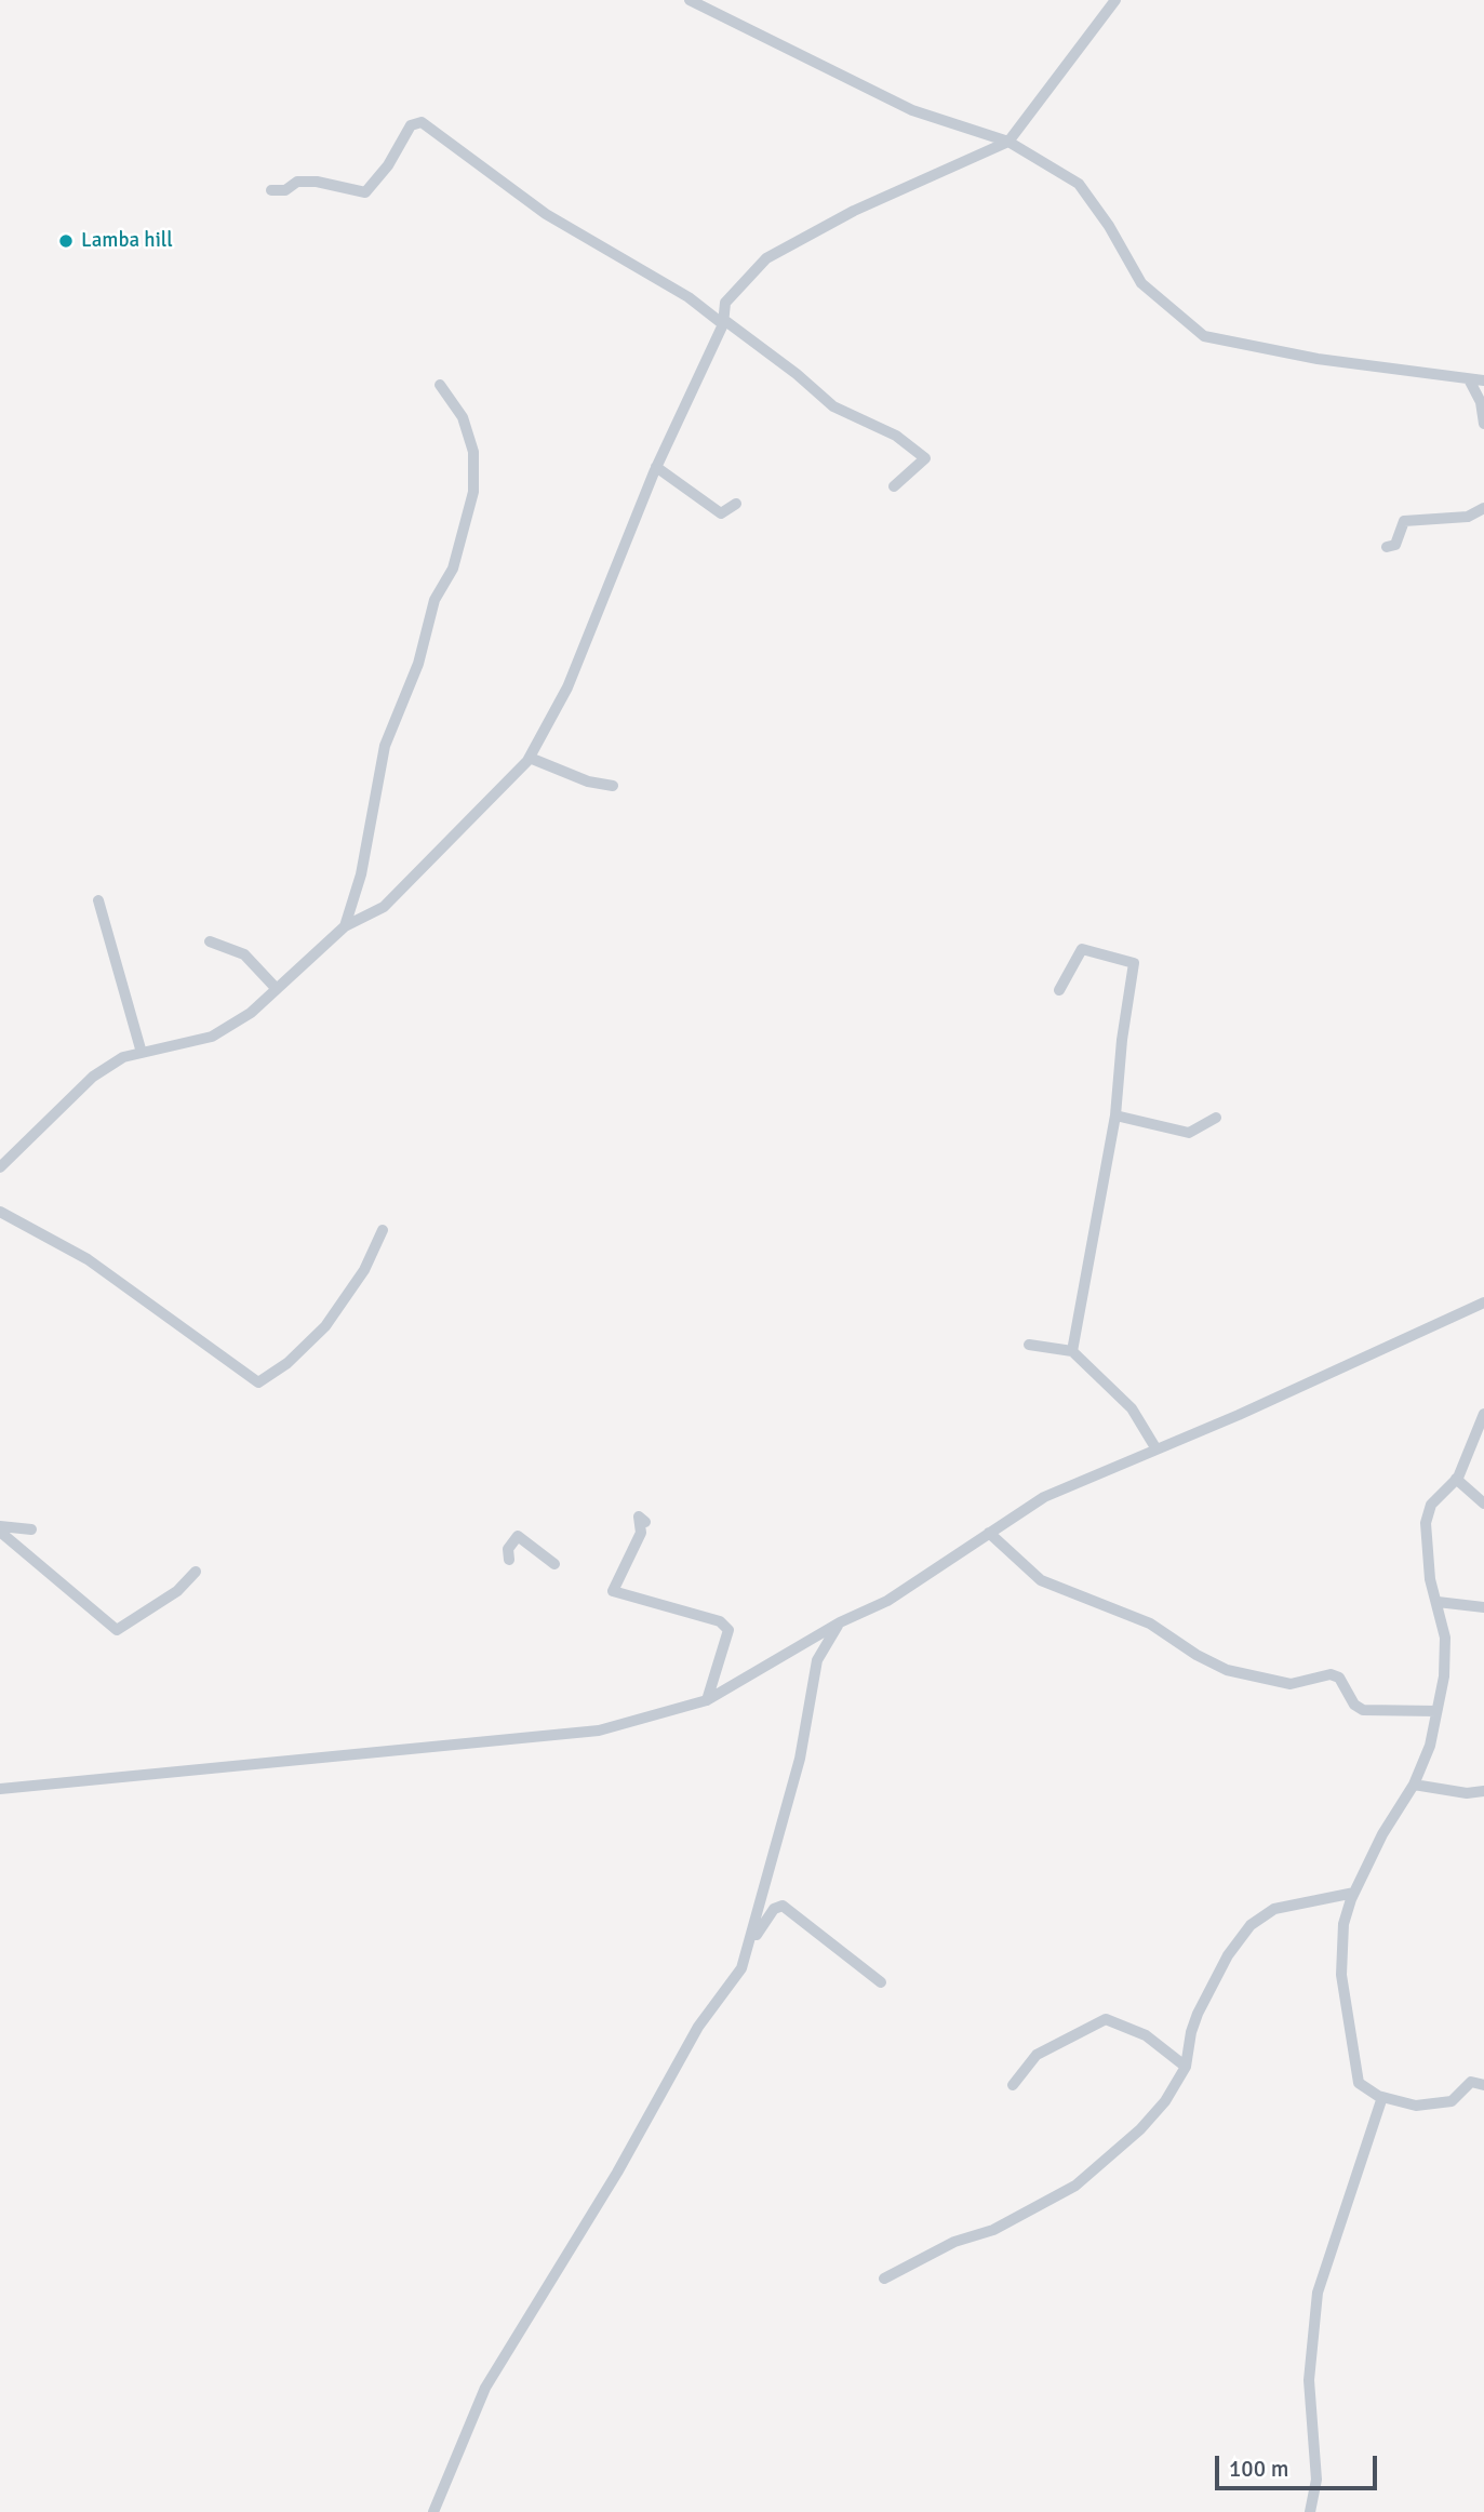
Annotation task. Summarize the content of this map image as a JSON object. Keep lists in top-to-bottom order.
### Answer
{
  "places": ["Lamba hill"],
  "scale_bar": "100 m"
}
